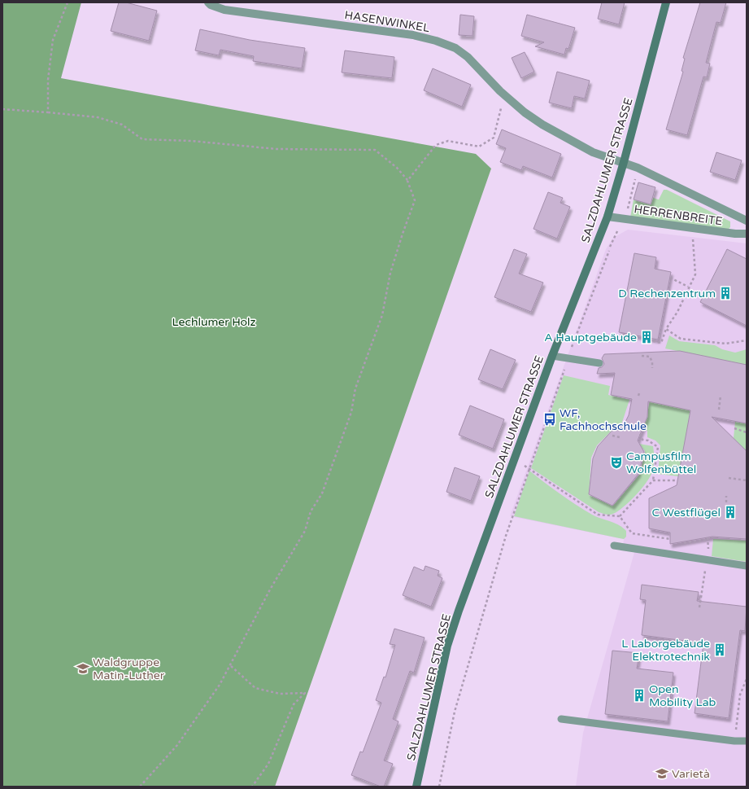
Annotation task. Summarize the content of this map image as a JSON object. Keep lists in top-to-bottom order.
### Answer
{
  "streets": {
    "main road": ["SALZDAHLUMER STRASSE"],
    "street": ["HASENWINKEL", "HERRENBREITE"]
  },
  "crossings": [
    ["HASENWINKEL", "SALZDAHLUMER STRASSE"],
    ["HASENWINKEL", "HERRENBREITE"],
    ["SALZDAHLUMER STRASSE", "HERRENBREITE"]
  ],
  "parks": ["Lechlumer Holz"],
  "places": {
    "building": [
      "D Rechenzentrum",
      "A Hauptgebäude",
      "C Westflügel",
      "L Laborgebäude Elektrotechnik",
      "Open Mobility Lab"
    ],
    "bus stop": ["WF, Fachhochschule"],
    "theatre": ["Campusfilm Wolfenbüttel"],
    "school or university": ["Waldgruppe Matin-Luther", "Varietà"]
  }
}
